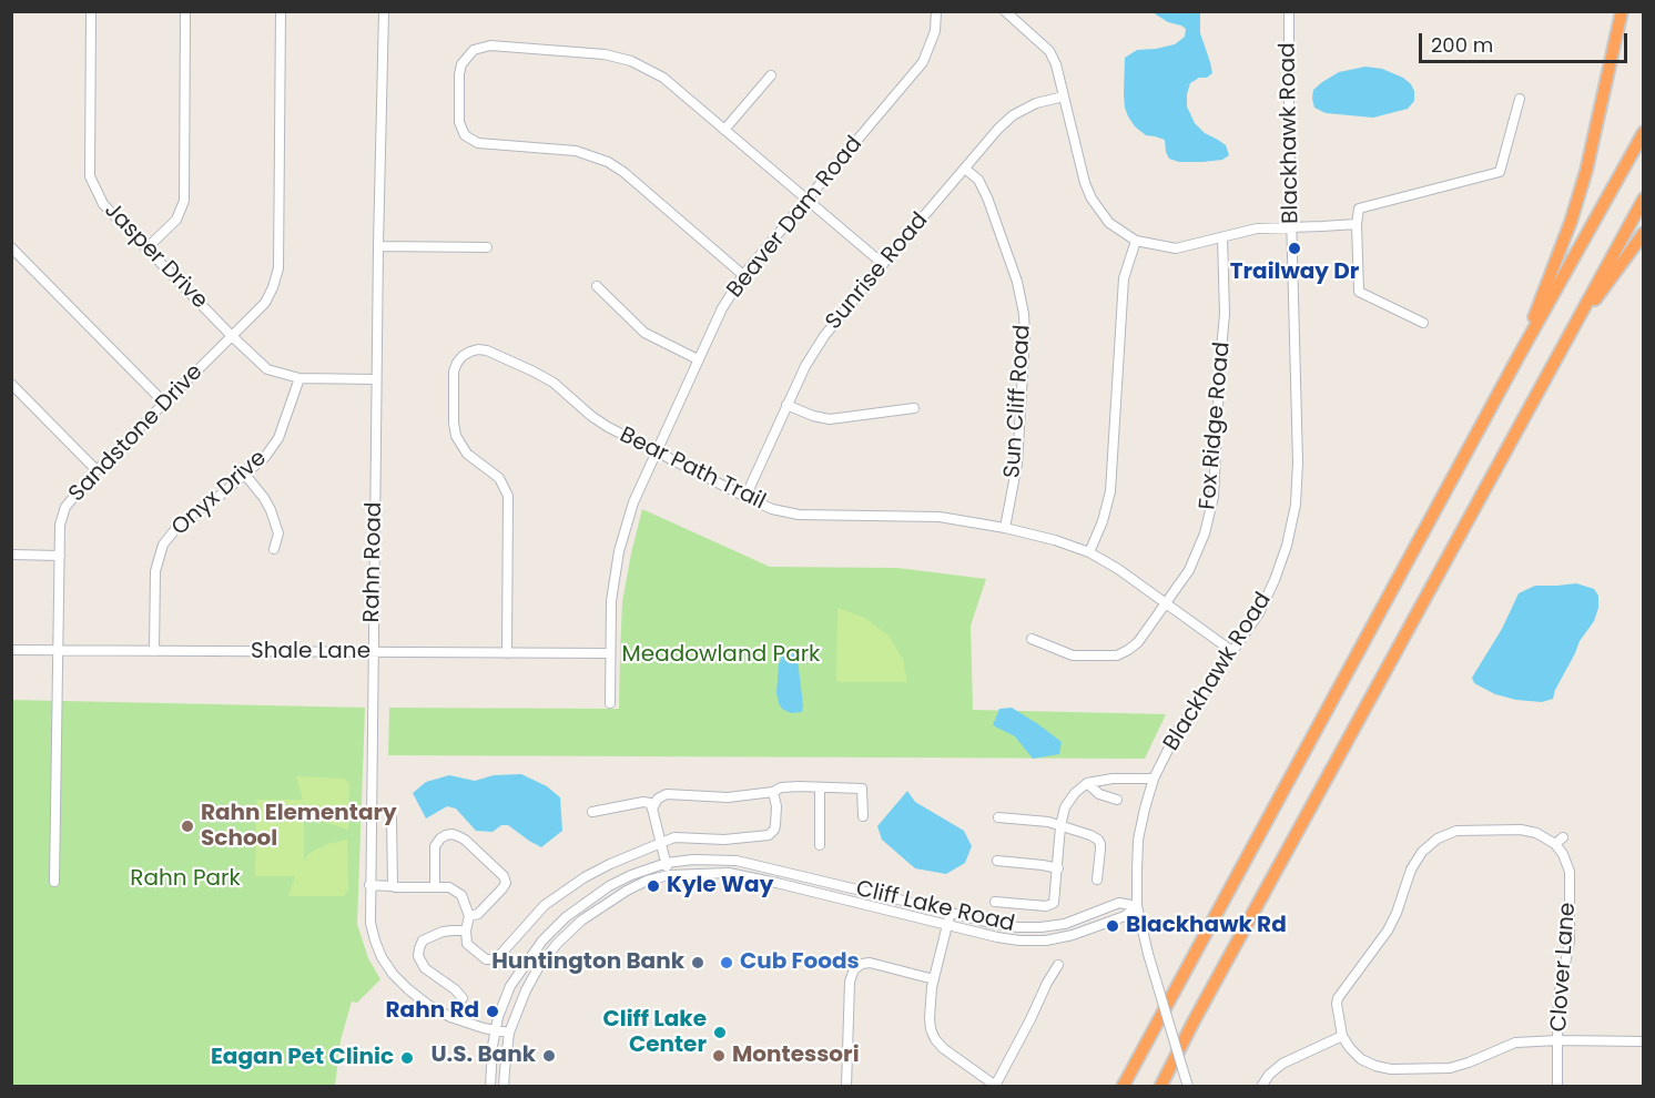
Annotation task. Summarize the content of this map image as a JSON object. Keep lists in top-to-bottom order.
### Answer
{
  "streets": {
    "street": [
      "Blackhawk Road",
      "Beaver Dam Road",
      "Jasper Drive",
      "Sunrise Road",
      "Sun Cliff Road",
      "Fox Ridge Road",
      "Sandstone Drive",
      "Bear Path Trail",
      "Onyx Drive",
      "Rahn Road",
      "Shale Lane",
      "Cliff Lake Road",
      "Clover Lane"
    ]
  },
  "crossings": [
    ["Blackhawk Road", "Bear Path Trail"],
    ["Blackhawk Road", "Cliff Lake Road"],
    ["Beaver Dam Road", "Bear Path Trail"],
    ["Beaver Dam Road", "Shale Lane"],
    ["Jasper Drive", "Sandstone Drive"],
    ["Jasper Drive", "Onyx Drive"],
    ["Jasper Drive", "Rahn Road"],
    ["Sunrise Road", "Sun Cliff Road"],
    ["Sunrise Road", "Bear Path Trail"],
    ["Sun Cliff Road", "Bear Path Trail"],
    ["Fox Ridge Road", "Bear Path Trail"],
    ["Sandstone Drive", "Shale Lane"],
    ["Bear Path Trail", "Shale Lane"],
    ["Onyx Drive", "Shale Lane"],
    ["Rahn Road", "Shale Lane"],
    ["Rahn Road", "Cliff Lake Road"]
  ],
  "parks": ["Meadowland Park", "Rahn Park"],
  "places": [
    "Trailway Dr",
    "Rahn Elementary School",
    "Kyle Way",
    "Blackhawk Rd",
    "Huntington Bank",
    "Cub Foods",
    "Rahn Rd",
    "Cliff Lake Center",
    "U.S. Bank",
    "Montessori",
    "Eagan Pet Clinic"
  ],
  "scale_bar": "200 m"
}
